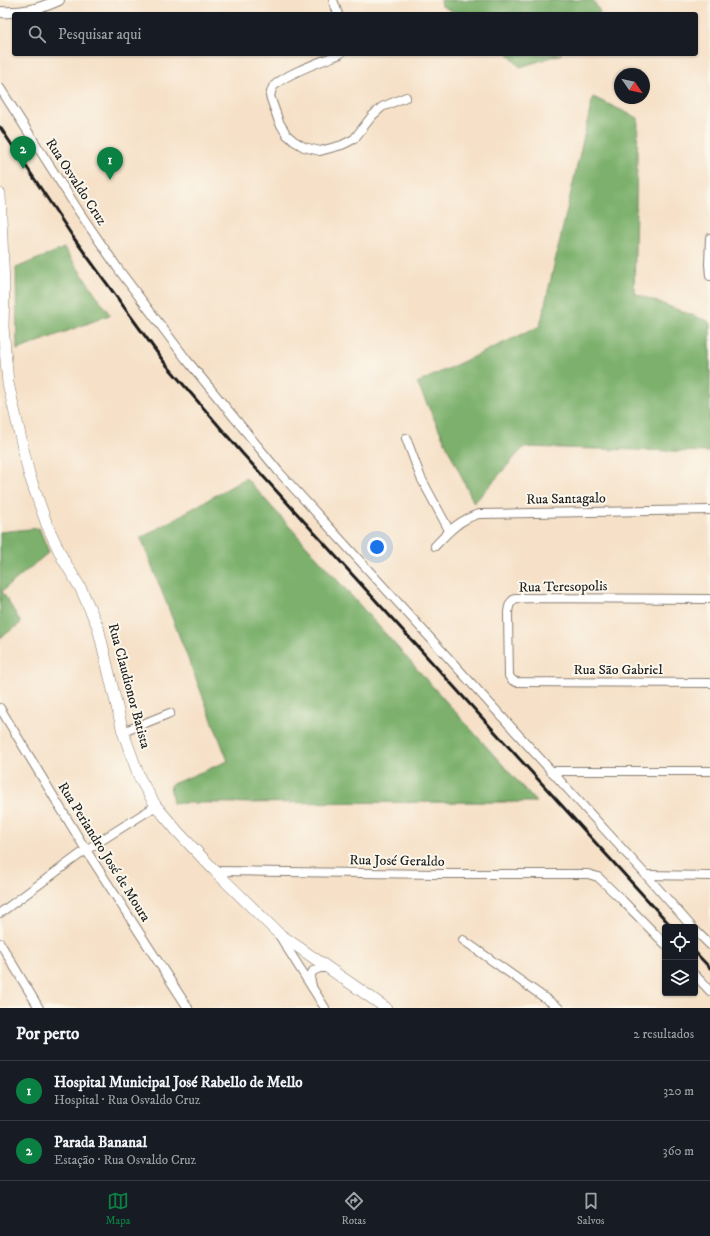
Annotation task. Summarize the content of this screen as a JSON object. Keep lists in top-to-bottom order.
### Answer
{
  "streets": {
    "main road": ["Rua Claudionor Batista"],
    "street": [
      "Rua Osvaldo Cruz",
      "Rua Santagalo",
      "Rua Teresopolis",
      "Rua São Gabriel",
      "Rua Periandro José de Moura",
      "Rua José Geraldo"
    ]
  },
  "crossings": [
    ["Rua Teresopolis", "Rua São Gabriel"],
    ["Rua Claudionor Batista", "Rua José Geraldo"]
  ],
  "north": "bottom right",
  "page": {
    "search": "Pesquisar aqui",
    "pins": ["2", "1"],
    "heading": ["Por perto", "2 resultados"],
    "list": [
      {
        "mark": "1",
        "name": "Hospital Municipal José Rabello de Mello",
        "note": "Hospital · Rua Osvaldo Cruz",
        "value": "320 m"
      },
      {
        "mark": "2",
        "name": "Parada Bananal",
        "note": "Estação · Rua Osvaldo Cruz",
        "value": "360 m"
      }
    ],
    "nav": ["Mapa", "Rotas", "Salvos"]
  }
}
